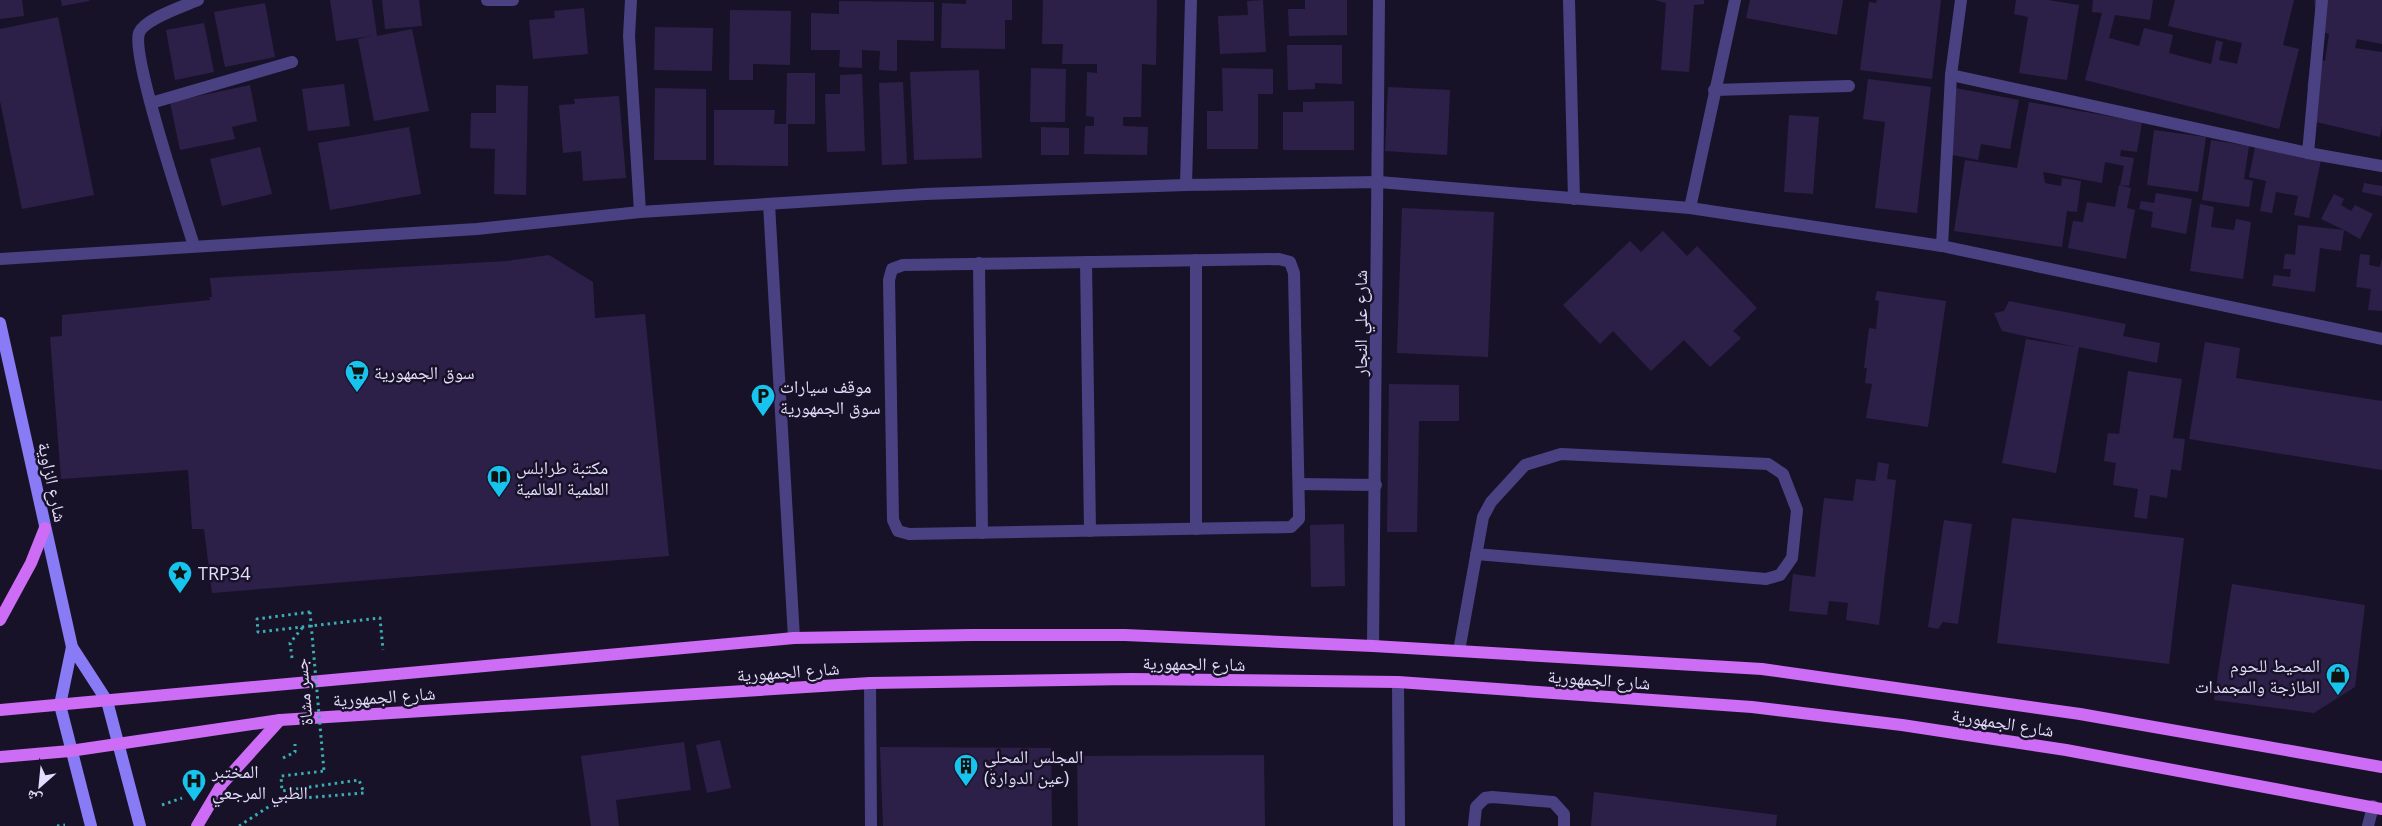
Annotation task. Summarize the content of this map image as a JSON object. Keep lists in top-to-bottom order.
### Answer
{
  "streets": {
    "main road": ["شارع الزاوية", "شارع الجمهورية"],
    "street": ["شارع علي النجار"],
    "path": ["جسر مشاة"]
  },
  "crossings": [
    ["شارع علي النجار", "شارع الجمهورية"],
    ["شارع الزاوية", "شارع الجمهورية"],
    ["شارع الجمهورية", "جسر مشاة"]
  ],
  "places": {
    "supermarket": ["سوق الجمهورية"],
    "parking": ["موقف سيارات سوق الجمهورية"],
    "library": ["مكتبة طرابلس العلمية العالمية"],
    "place": ["TRP34"],
    "shop": ["المحيط للحوم الطازجة والمجمدات"],
    "building": ["المجلس المحلي (عين الدوارة)"],
    "hospital": ["المختبر الطبي المرجعي"]
  },
  "north": "bottom left"
}
